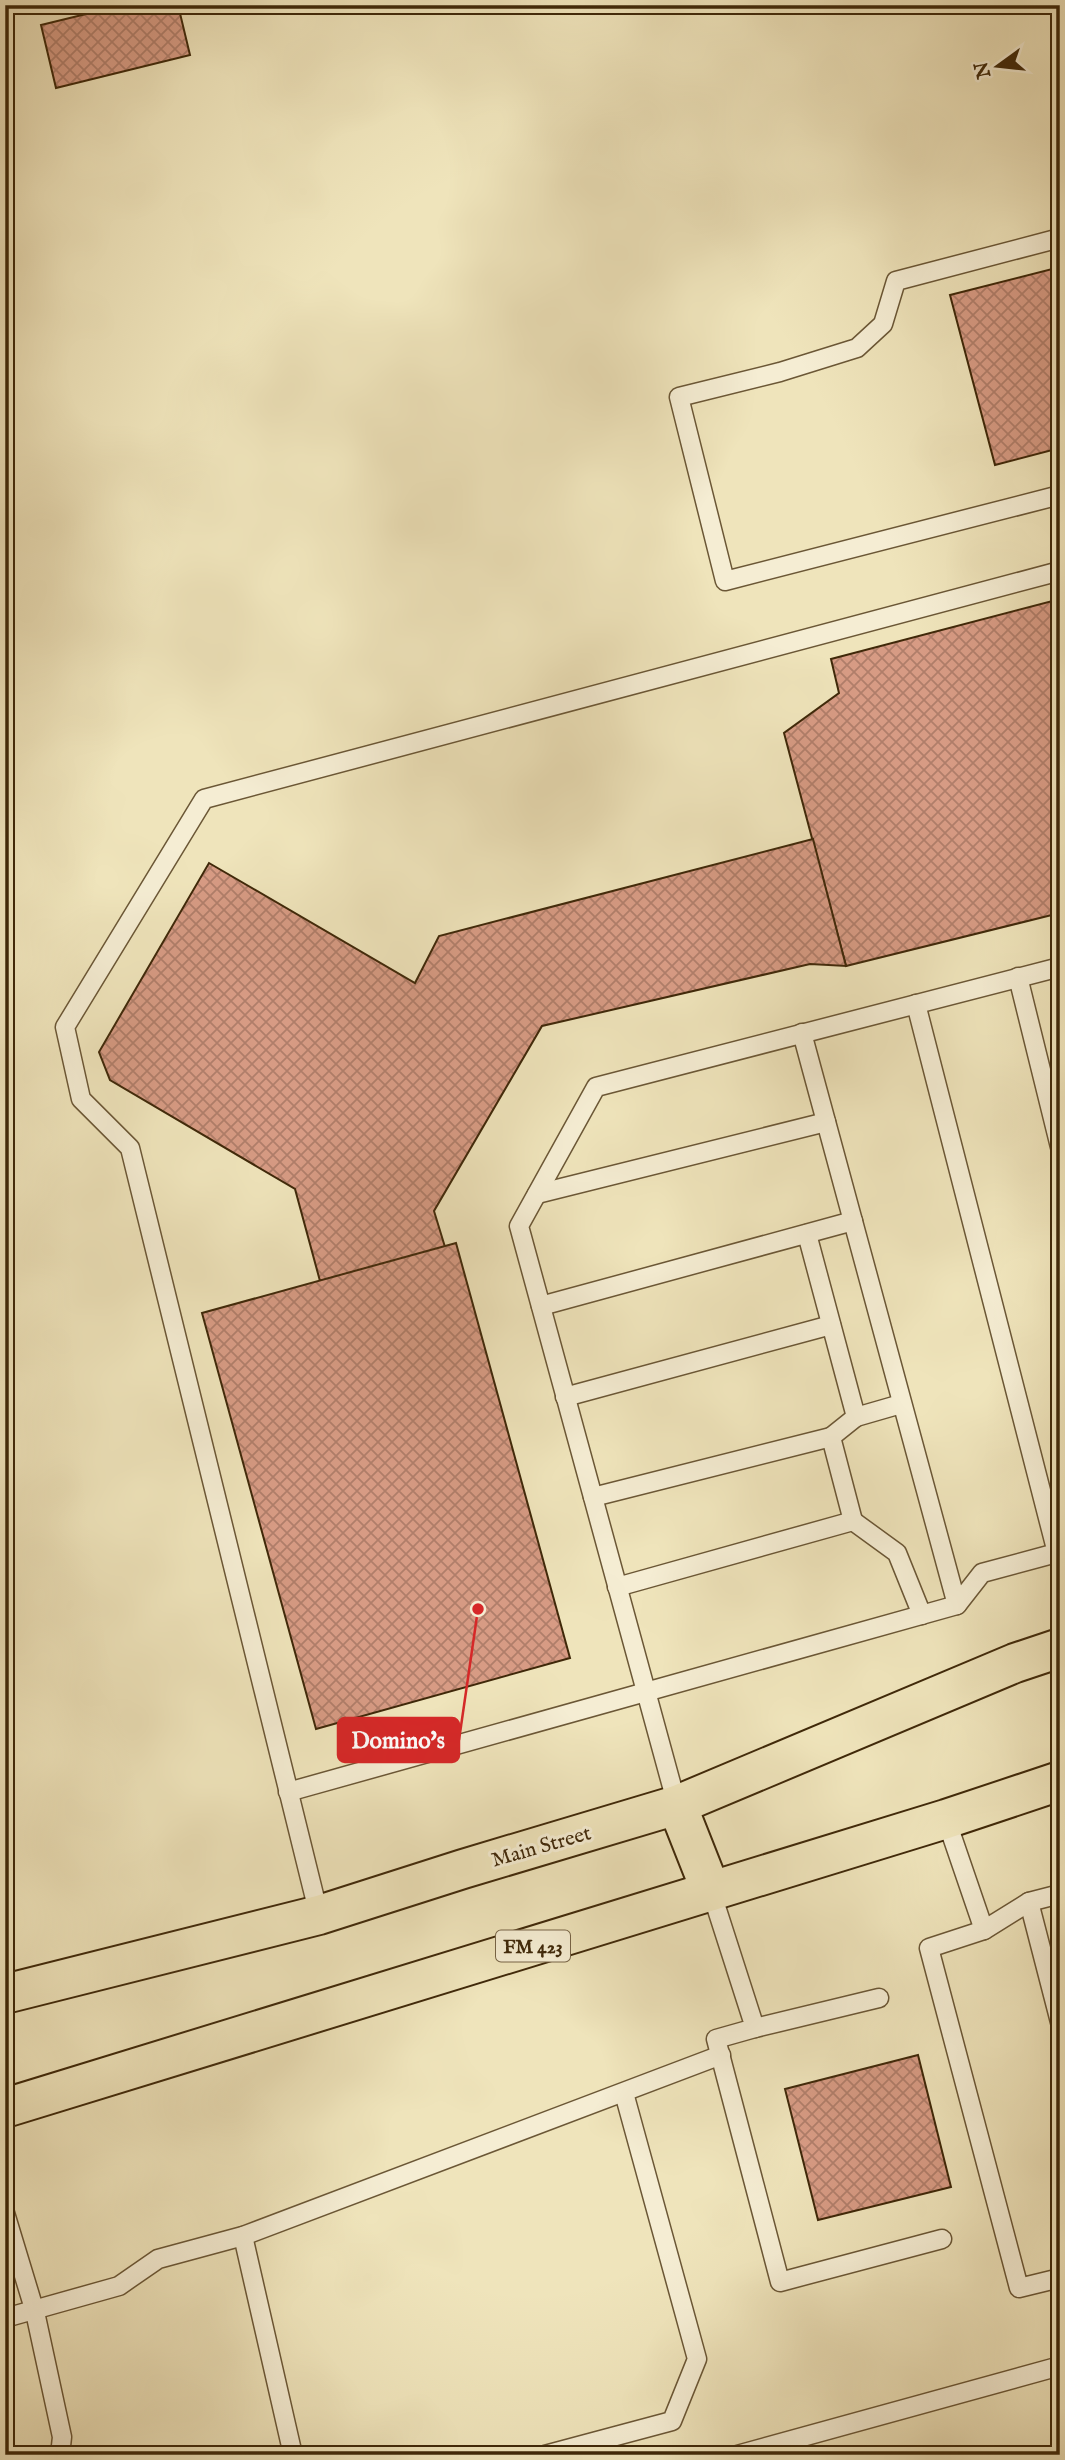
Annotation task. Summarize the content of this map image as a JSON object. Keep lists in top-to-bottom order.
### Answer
{
  "streets": {
    "main road": ["Main Street", "FM 423"]
  },
  "places": ["Domino's"],
  "north": "left"
}
